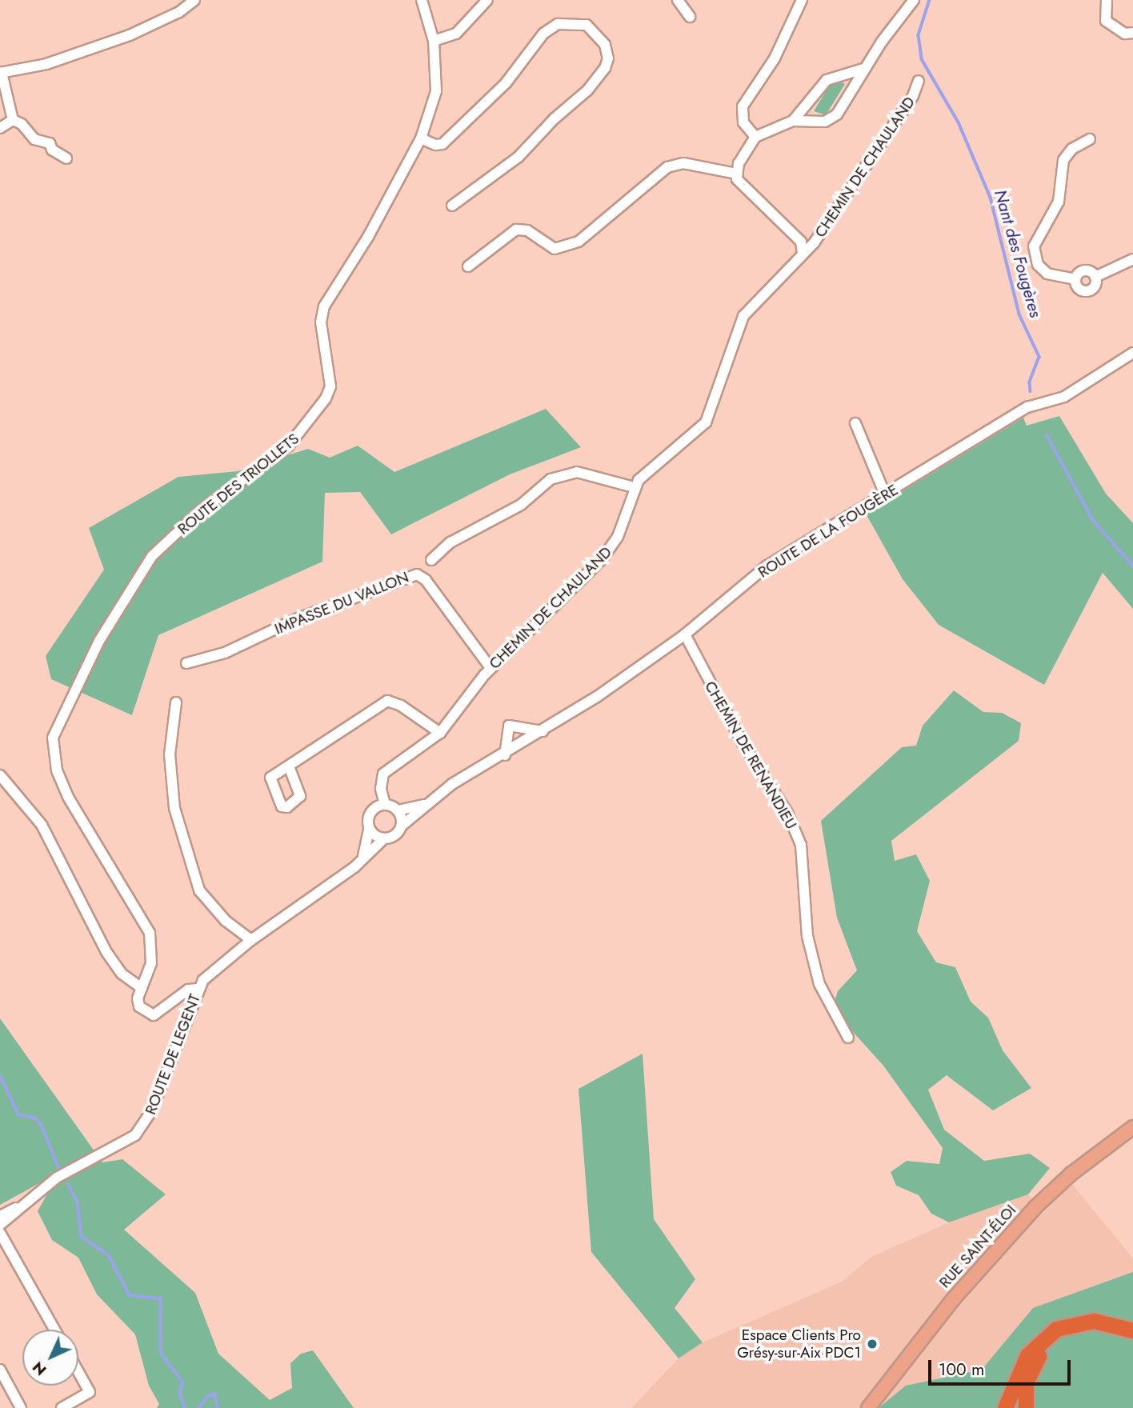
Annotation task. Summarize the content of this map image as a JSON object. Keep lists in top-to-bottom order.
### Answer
{
  "streets": {
    "main road": ["RUE SAINT-ÉLOI"],
    "street": [
      "CHEMIN DE CHAULAND",
      "ROUTE DES TRIOLLETS",
      "ROUTE DE LA FOUGÈRE",
      "IMPASSE DU VALLON",
      "CHEMIN DE RENANDIEU",
      "ROUTE DE LEGENT"
    ]
  },
  "crossings": [
    ["CHEMIN DE CHAULAND", "ROUTE DE LA FOUGÈRE"],
    ["CHEMIN DE CHAULAND", "IMPASSE DU VALLON"],
    ["CHEMIN DE CHAULAND", "ROUTE DE LEGENT"],
    ["ROUTE DE LA FOUGÈRE", "CHEMIN DE RENANDIEU"],
    ["ROUTE DE LA FOUGÈRE", "ROUTE DE LEGENT"]
  ],
  "water": ["Nant des Fougères"],
  "places": ["Espace Clients Pro Grésy-sur-Aix PDC1"],
  "scale_bar": "100 m",
  "north": "bottom left"
}
